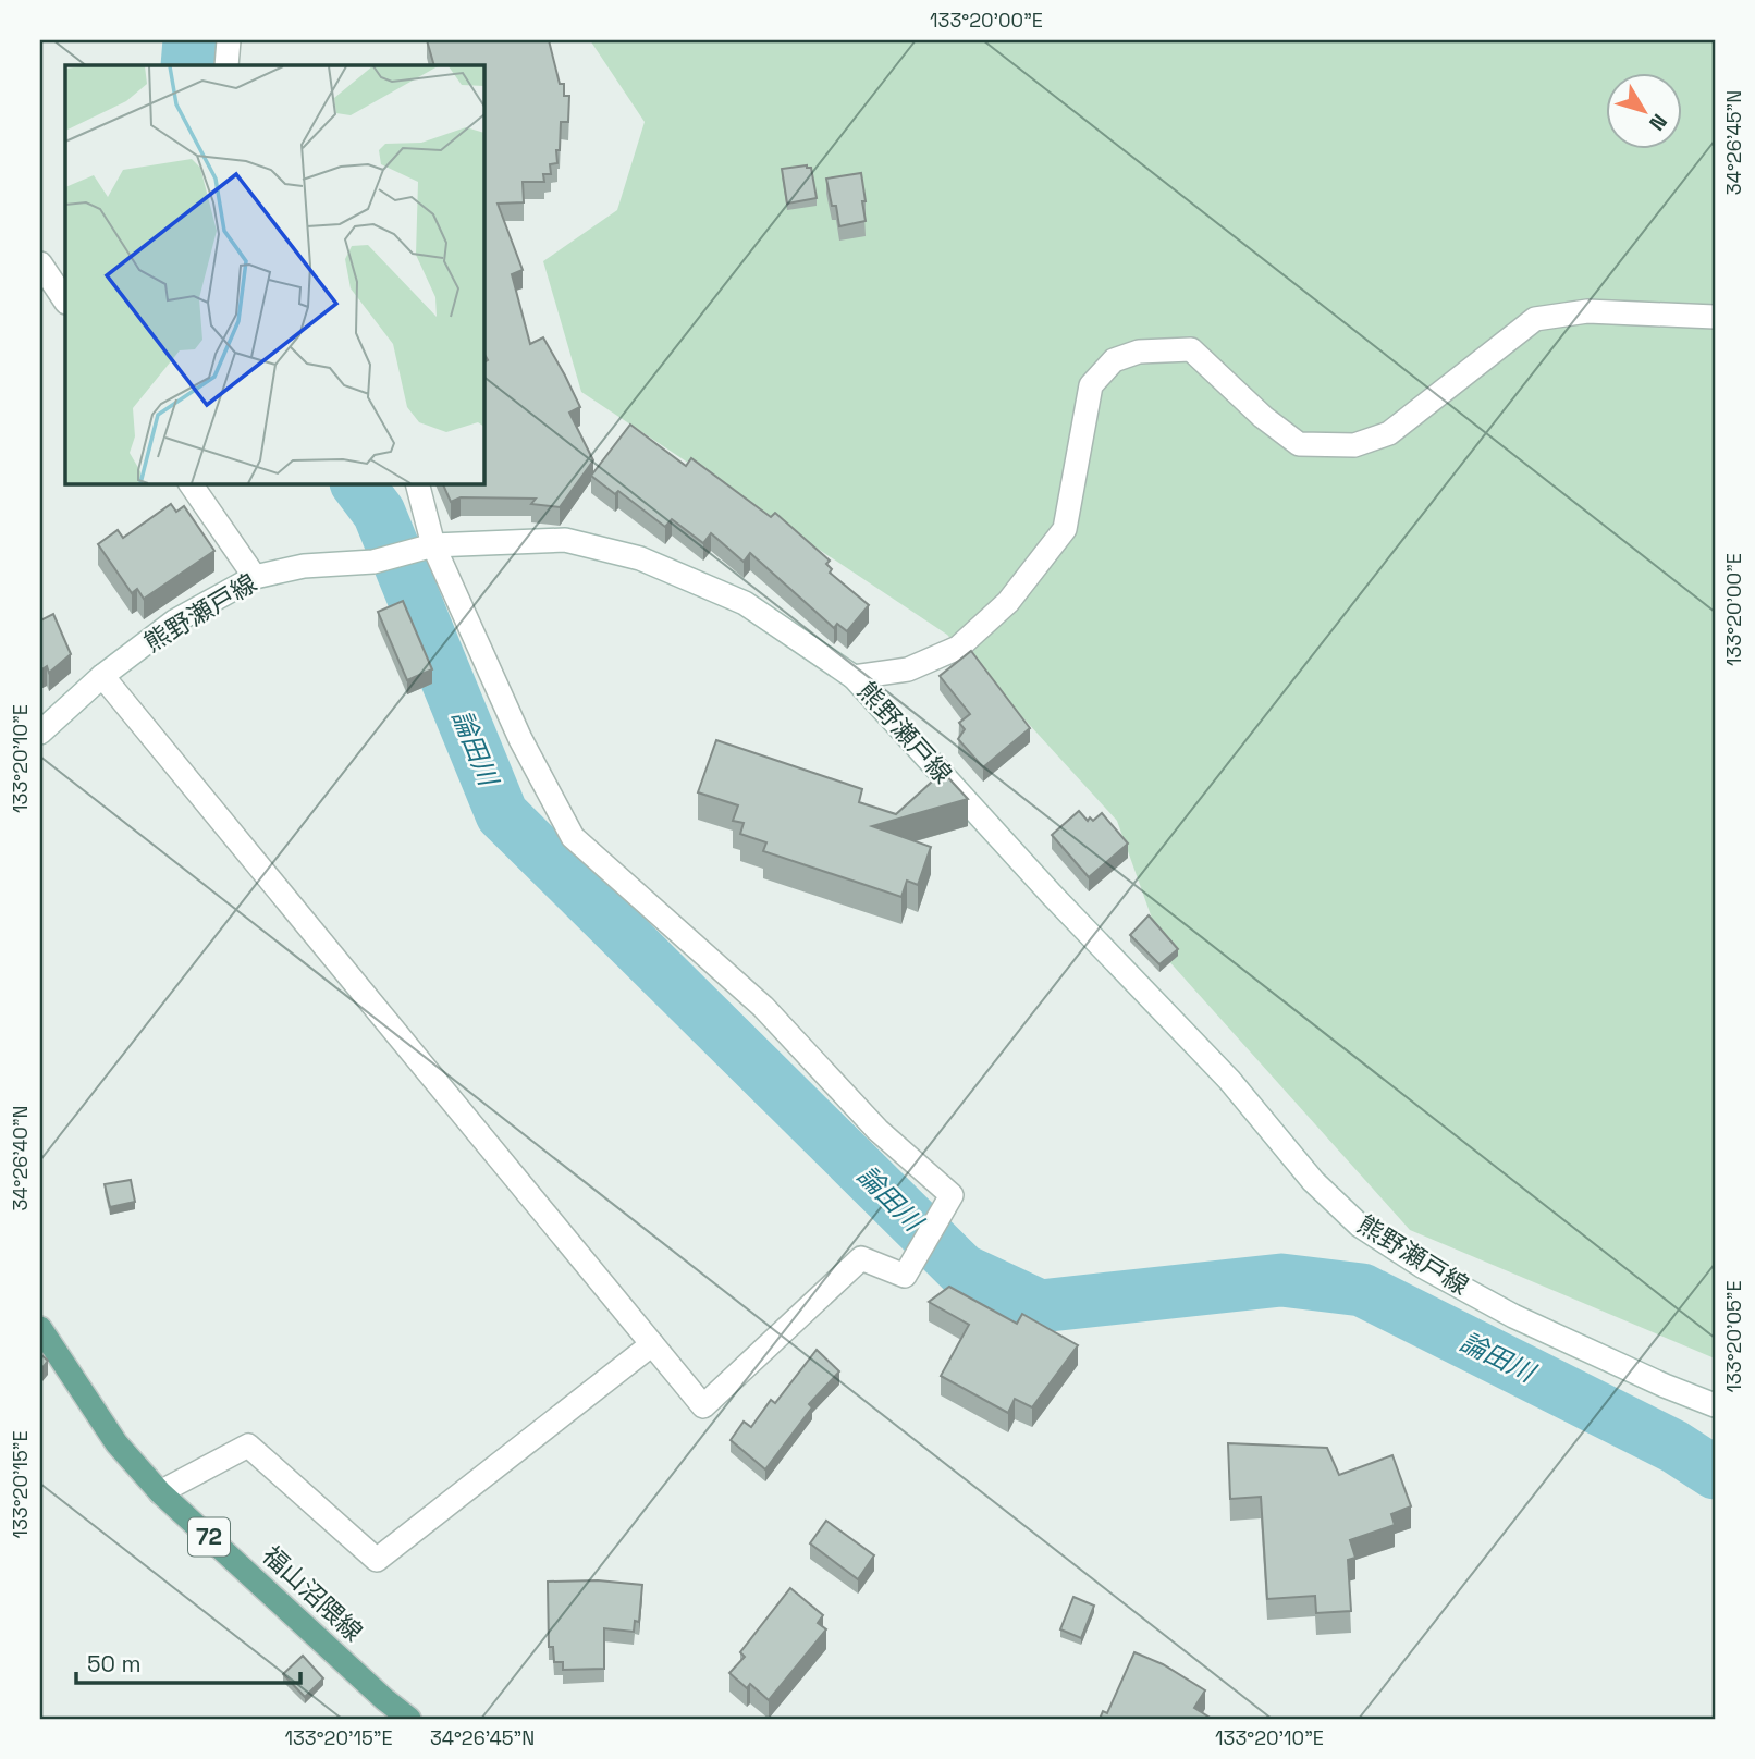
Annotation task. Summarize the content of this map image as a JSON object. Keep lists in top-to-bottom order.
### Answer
{
  "streets": {
    "main road": ["72", "福山沼隈線"],
    "street": ["熊野瀬戸線"]
  },
  "water": ["論田川"],
  "scale_bar": "50 m",
  "north": "bottom right",
  "coordinates": [
    "133°20'00\"E",
    "34°26'45\"N",
    "133°20'10\"E",
    "34°26'40\"N",
    "133°20'05\"E",
    "133°20'15\"E"
  ]
}
